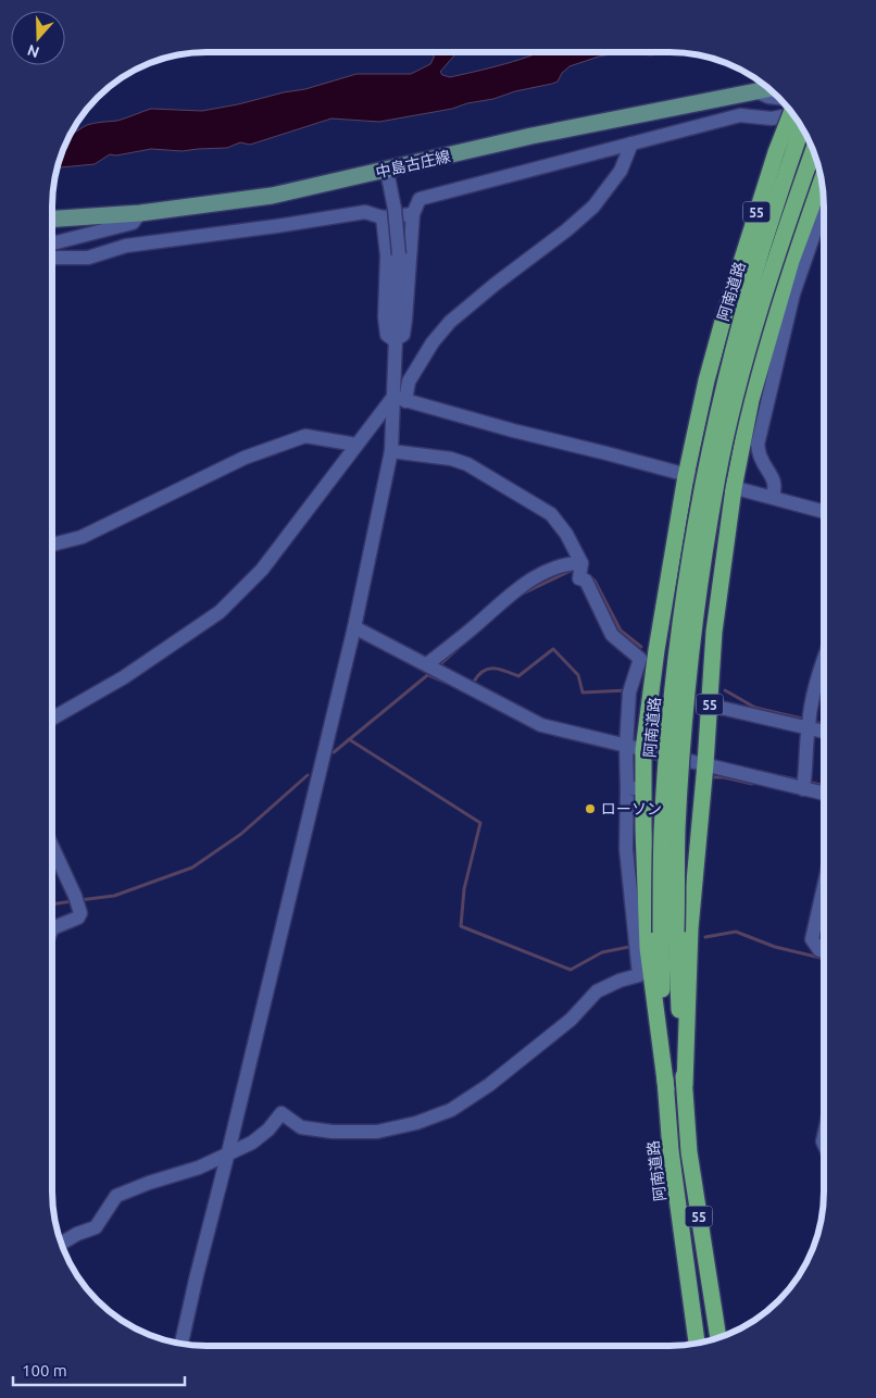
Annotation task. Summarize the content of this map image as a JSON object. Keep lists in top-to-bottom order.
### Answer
{
  "streets": {
    "highway": ["55", "阿南道路"],
    "main road": ["中島古庄線"]
  },
  "crossings": [
    ["55", "阿南道路"]
  ],
  "places": ["ローソン"],
  "scale_bar": "100 m",
  "north": "bottom"
}
